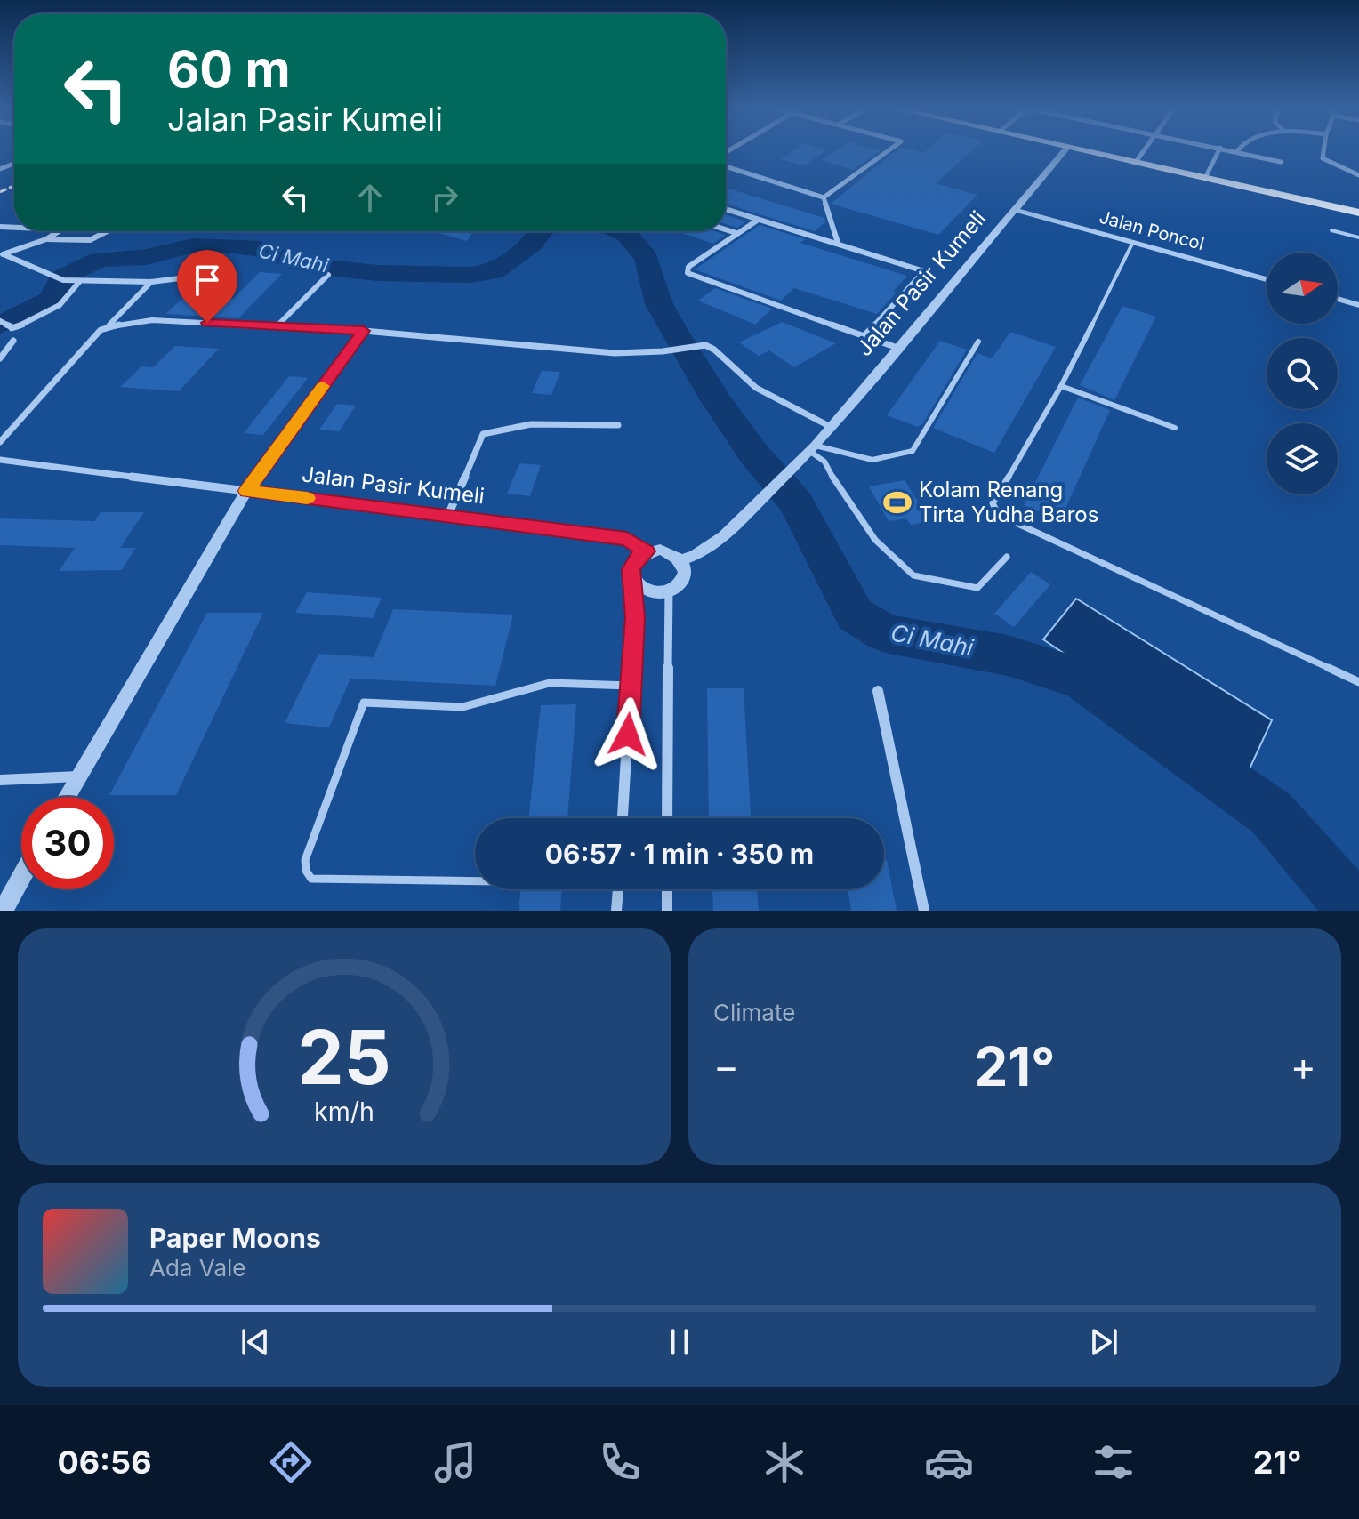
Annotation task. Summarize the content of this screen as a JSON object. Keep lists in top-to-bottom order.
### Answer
{
  "streets": {
    "street": ["Jalan Poncol", "Jalan Pasir Kumeli"]
  },
  "crossings": [
    ["Jalan Poncol", "Jalan Pasir Kumeli"]
  ],
  "water": ["Ci Mahi"],
  "places": {
    "sports": ["Kolam Renang Tirta Yudha Baros"]
  },
  "north": "right",
  "page": {
    "turn": ["60 m", "Jalan Pasir Kumeli"],
    "limit": "30",
    "trip": "06:57 · 1 min · 350 m",
    "tile": "Climate",
    "heat": ["−", "21°", "+"],
    "song": ["Paper Moons", "Ada Vale"],
    "tabs": ["06:56", "21°"],
    "gauge": ["25", "km/h"]
  }
}
